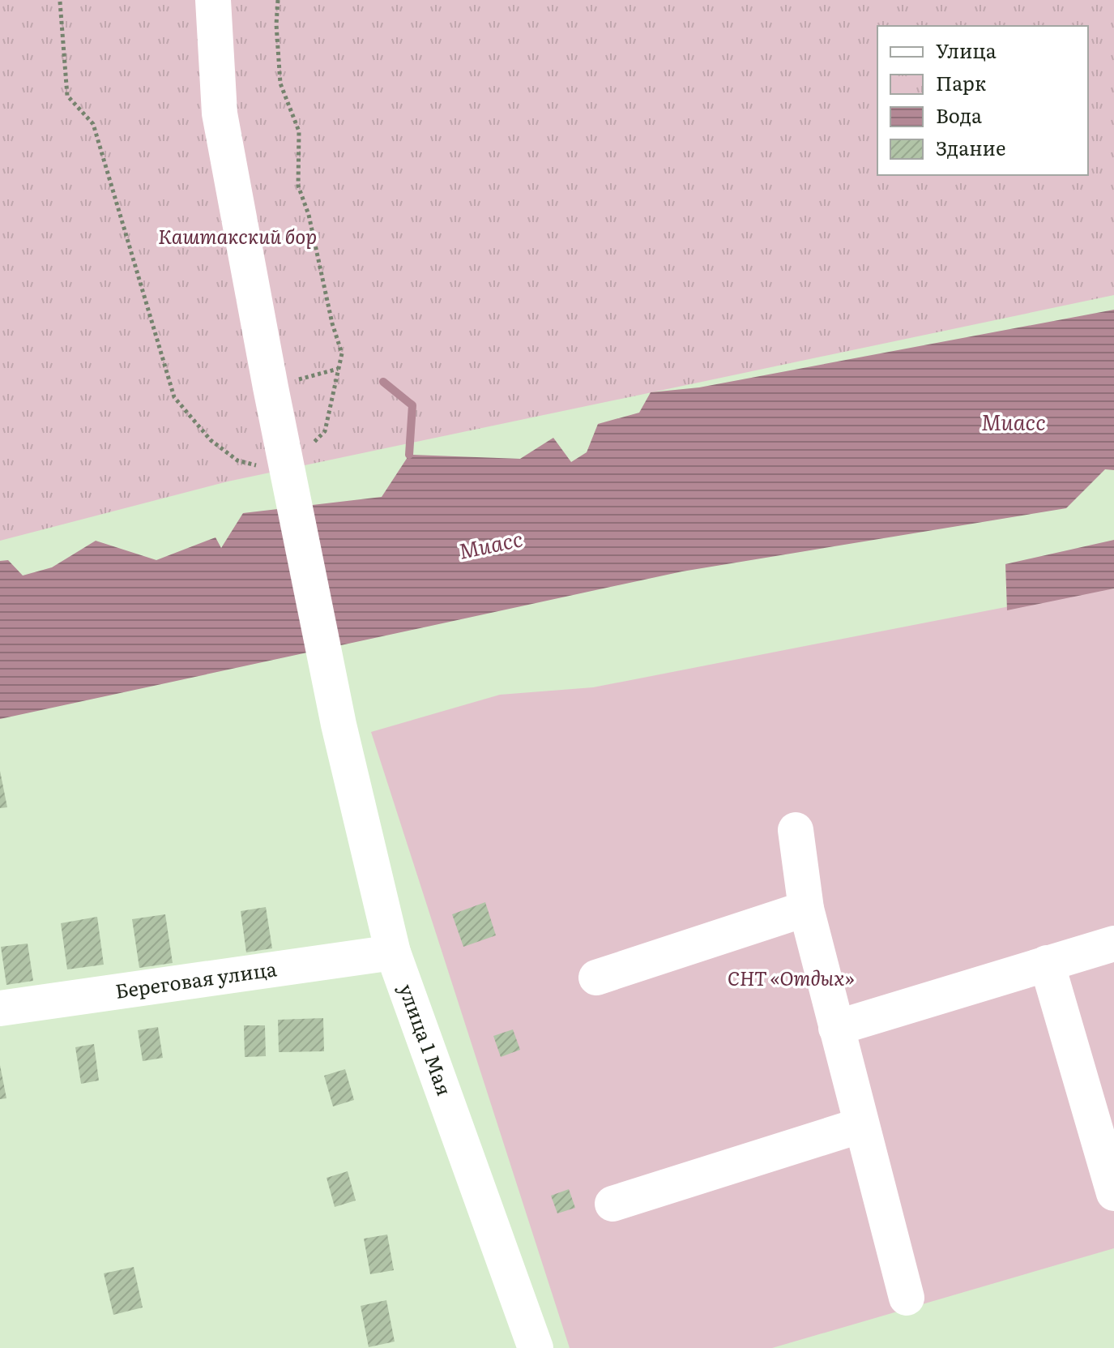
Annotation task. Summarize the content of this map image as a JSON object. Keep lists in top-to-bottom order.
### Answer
{
  "streets": {
    "main road": ["Береговая улица", "улица 1 Мая"]
  },
  "crossings": [
    ["Береговая улица", "улица 1 Мая"]
  ],
  "water": ["Миасс"],
  "parks": ["Каштакский бор", "СНТ «Отдых»"],
  "legend": [
    "Улица",
    "Парк",
    "Вода",
    "Здание"
  ]
}
